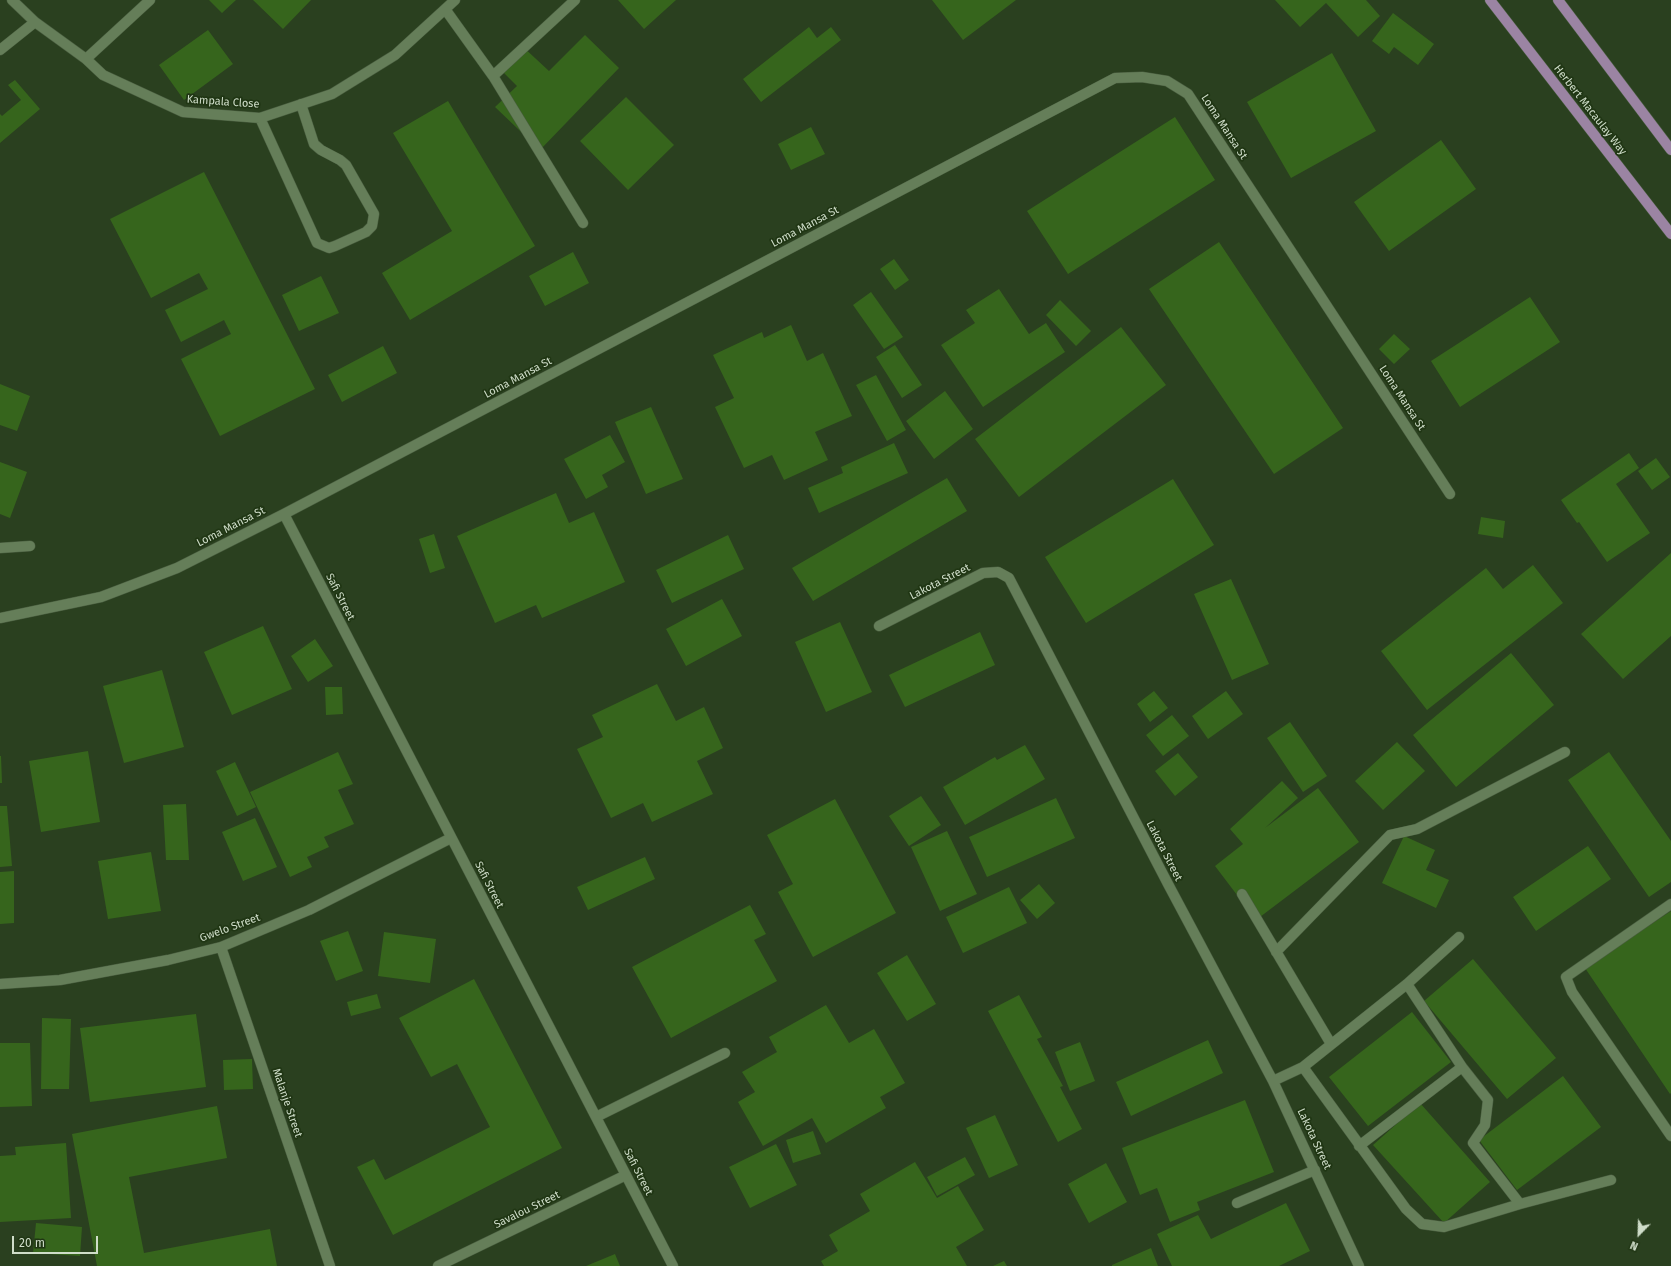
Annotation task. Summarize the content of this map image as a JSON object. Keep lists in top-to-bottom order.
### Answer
{
  "streets": {
    "main road": ["Herbert Macaulay Way"],
    "street": [
      "Kampala Close",
      "Loma Mansa St",
      "Lakota Street",
      "Safi Street",
      "Gwelo Street",
      "Malanje Street",
      "Savalou Street"
    ]
  },
  "crossings": [
    ["Loma Mansa St", "Safi Street"],
    ["Safi Street", "Gwelo Street"],
    ["Safi Street", "Savalou Street"],
    ["Gwelo Street", "Malanje Street"]
  ],
  "scale_bar": "20 m",
  "north": "bottom left"
}
